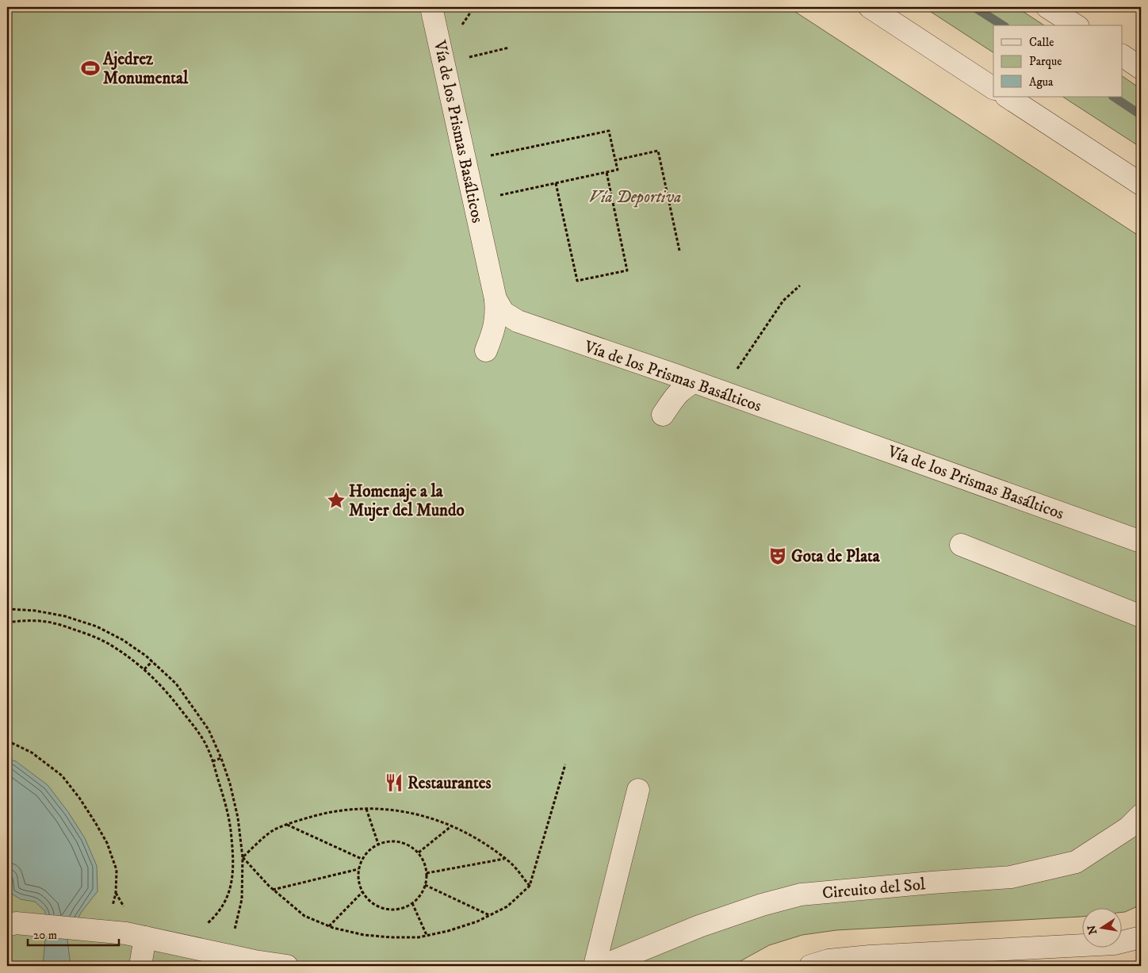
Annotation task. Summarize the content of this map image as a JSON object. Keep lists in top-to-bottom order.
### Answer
{
  "streets": {
    "street": ["Vía de los Prismas Basálticos", "Circuito del Sol"]
  },
  "parks": ["Vía Deportiva"],
  "places": {
    "sports": ["Ajedrez Monumental"],
    "place": ["Homenaje a la Mujer del Mundo"],
    "theatre": ["Gota de Plata"],
    "restaurant": ["Restaurantes"]
  },
  "legend": ["Calle", "Parque", "Agua"],
  "scale_bar": "20 m",
  "north": "left"
}
